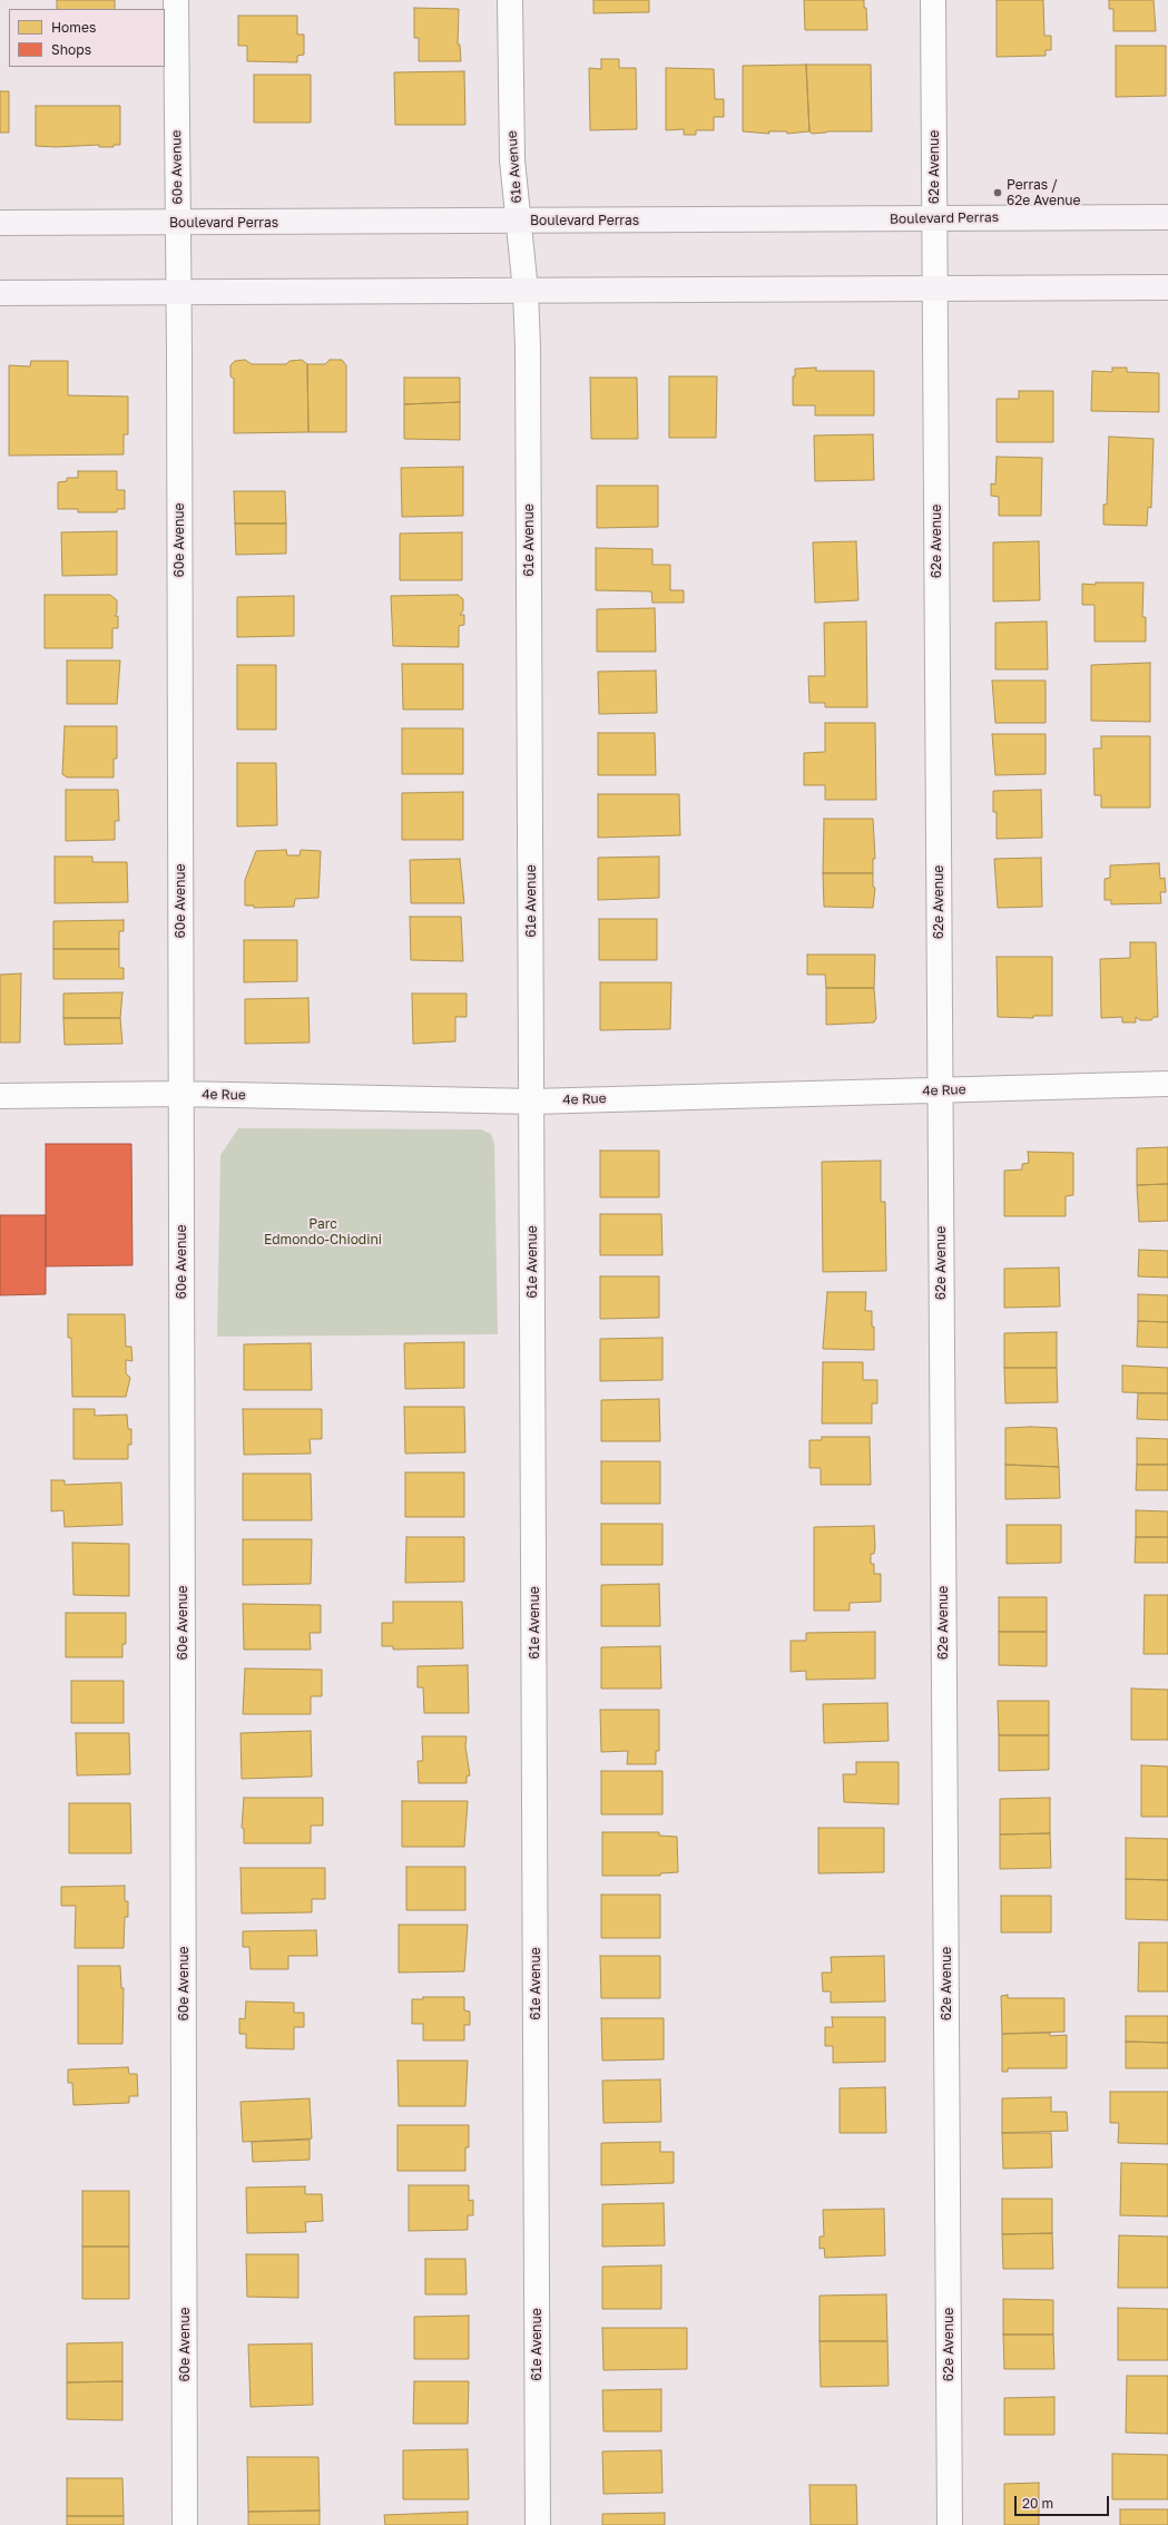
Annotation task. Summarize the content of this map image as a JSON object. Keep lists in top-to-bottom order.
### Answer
{
  "streets": {
    "main road": ["Boulevard Perras"],
    "street": [
      "60e Avenue",
      "61e Avenue",
      "62e Avenue",
      "4e Rue"
    ]
  },
  "crossings": [
    ["60e Avenue", "Boulevard Perras"],
    ["60e Avenue", "4e Rue"],
    ["61e Avenue", "Boulevard Perras"],
    ["61e Avenue", "4e Rue"],
    ["62e Avenue", "Boulevard Perras"],
    ["62e Avenue", "4e Rue"]
  ],
  "parks": ["Parc Edmondo-Chiodini"],
  "places": ["Perras / 62e Avenue"],
  "legend": ["Homes", "Shops"],
  "scale_bar": "20 m"
}
